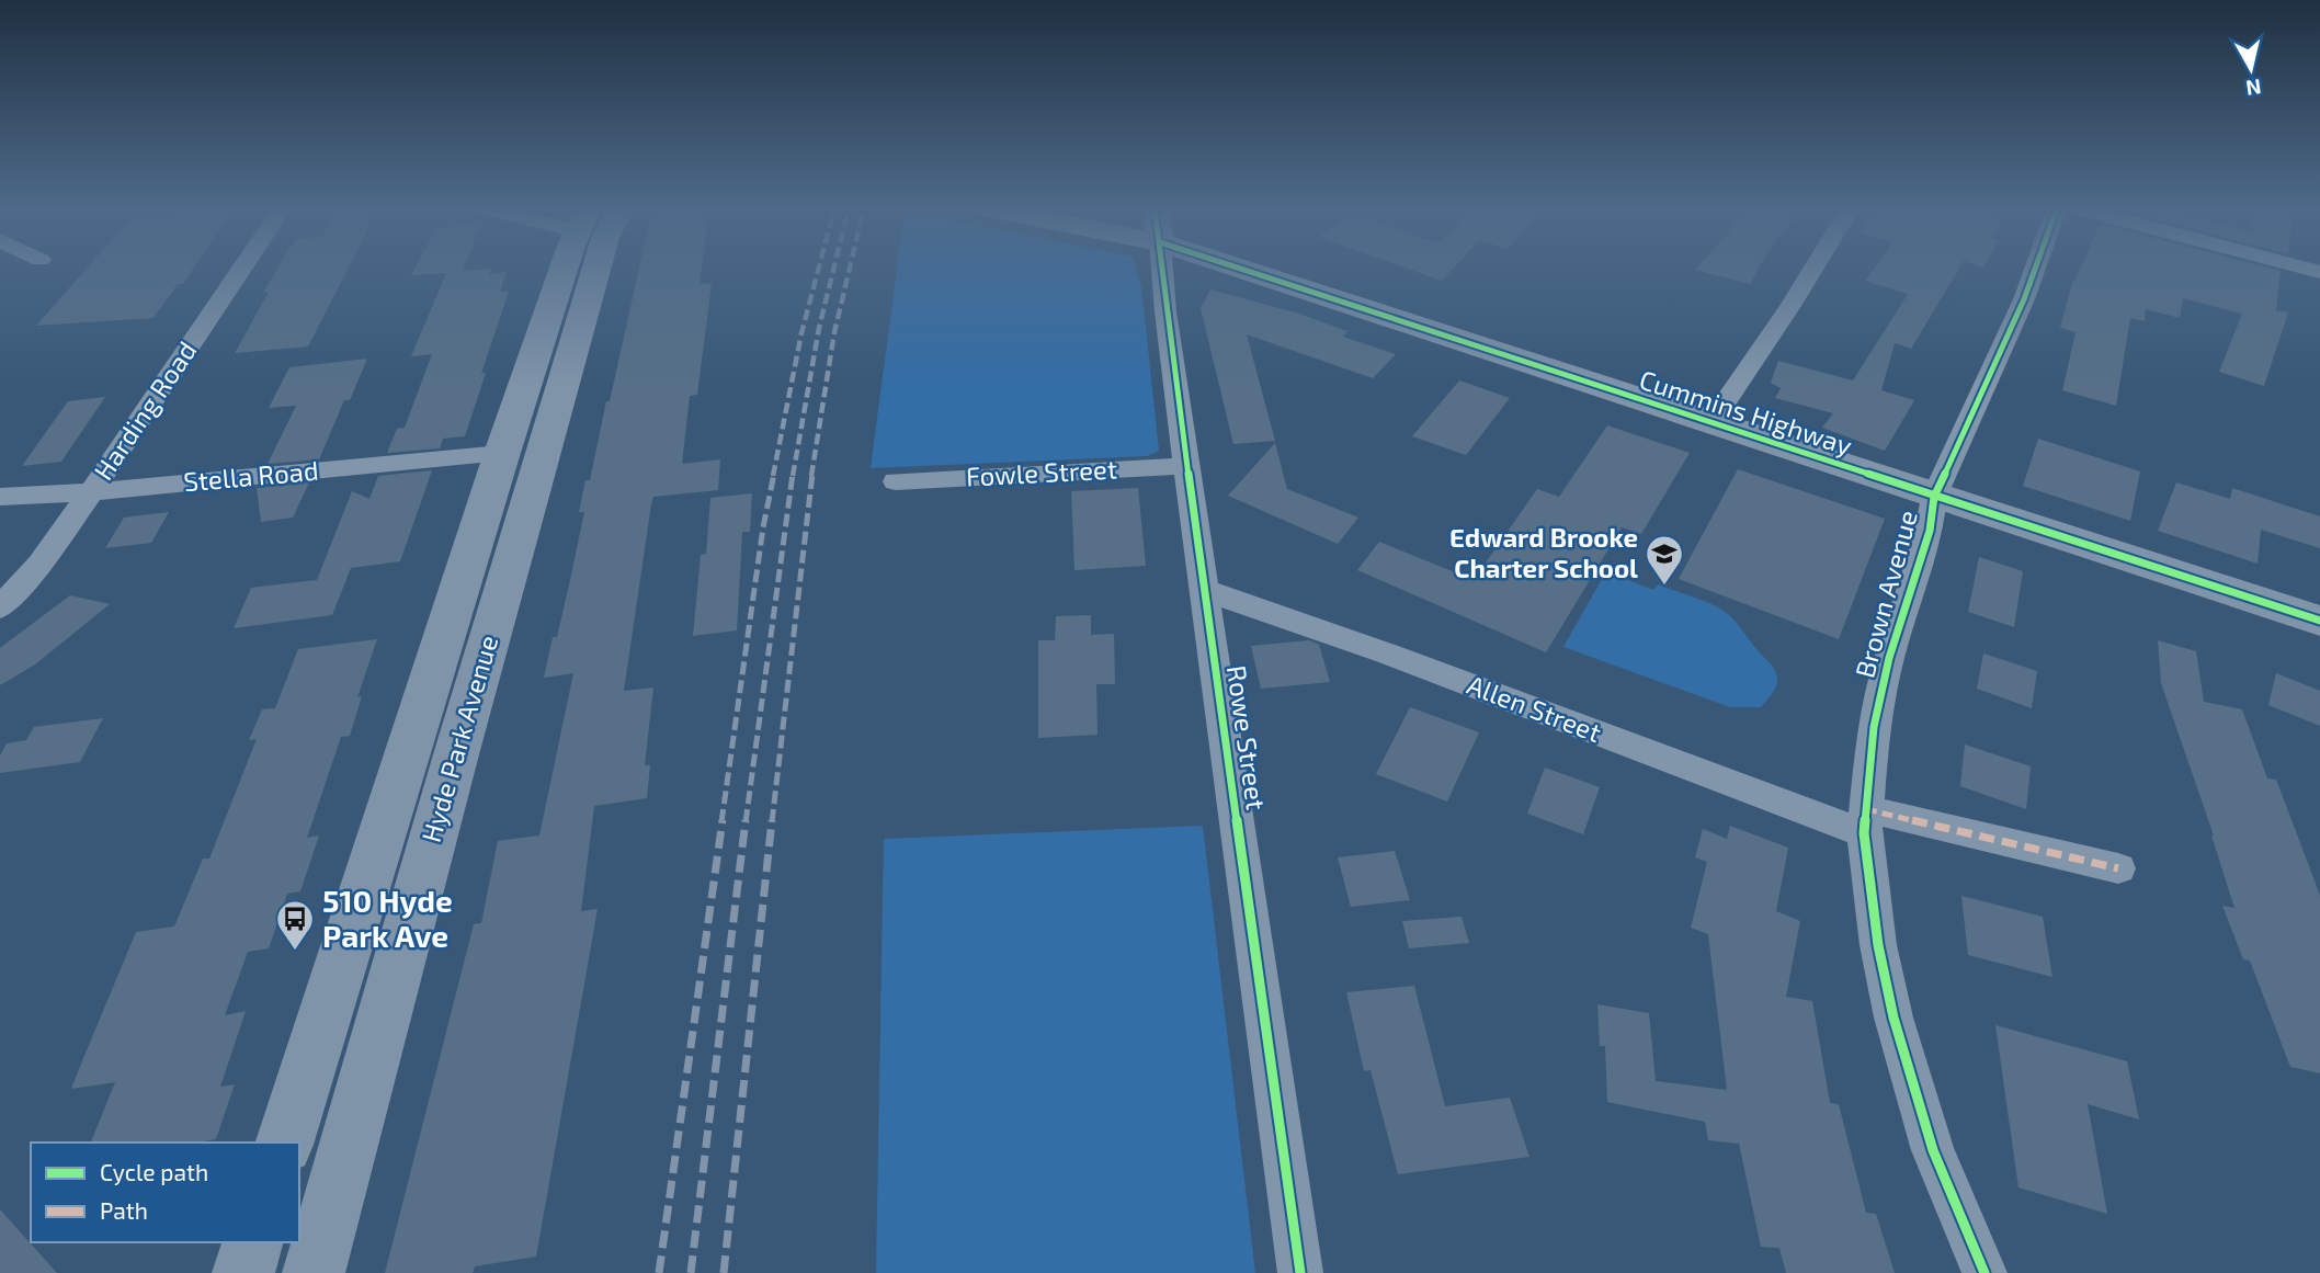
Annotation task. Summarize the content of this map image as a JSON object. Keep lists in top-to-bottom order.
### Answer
{
  "streets": {
    "main road": ["Cummins Highway", "Hyde Park Avenue"],
    "street": [
      "Harding Road",
      "Fowle Street",
      "Stella Road",
      "Brown Avenue",
      "Allen Street",
      "Rowe Street"
    ]
  },
  "crossings": [
    ["Harding Road", "Stella Road"],
    ["Cummins Highway", "Brown Avenue"],
    ["Fowle Street", "Rowe Street"],
    ["Stella Road", "Hyde Park Avenue"],
    ["Brown Avenue", "Allen Street"],
    ["Allen Street", "Rowe Street"]
  ],
  "places": {
    "school or university": ["Edward Brooke Charter School"],
    "bus stop": ["510 Hyde Park Ave"]
  },
  "legend": ["Cycle path", "Path"],
  "north": "bottom"
}
